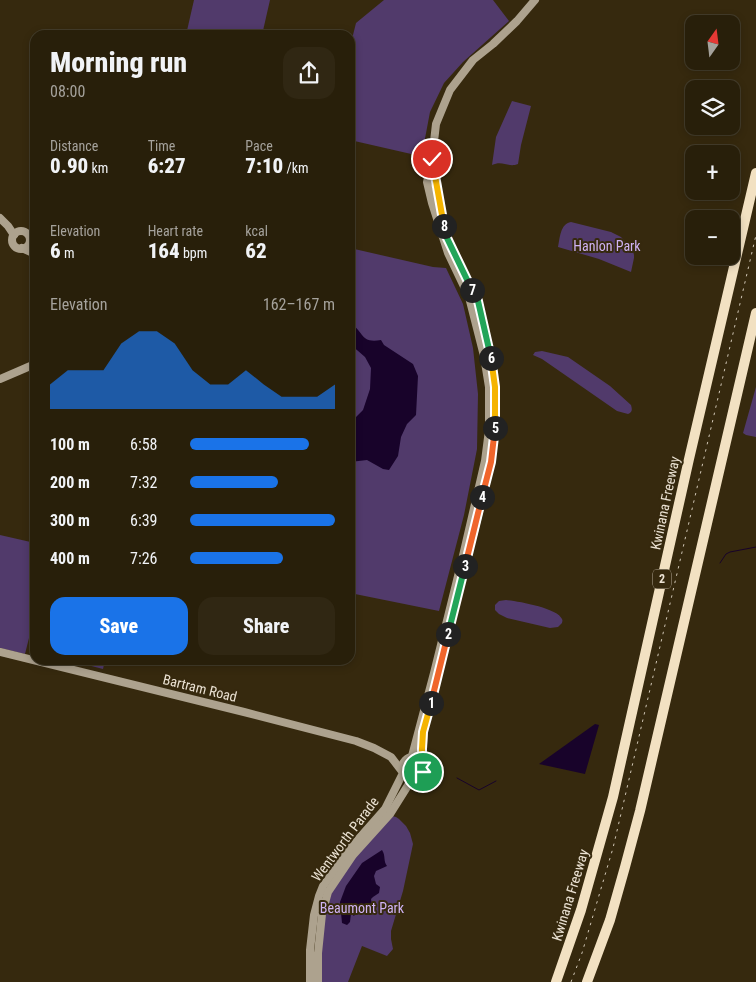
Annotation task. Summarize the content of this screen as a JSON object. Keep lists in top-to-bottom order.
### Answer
{
  "streets": {
    "highway": ["Kwinana Freeway", "2"],
    "street": ["Bartram Road", "Wentworth Parade"]
  },
  "crossings": [
    ["Bartram Road", "Wentworth Parade"]
  ],
  "parks": ["Hanlon Park", "Beaumont Park"],
  "north": "top",
  "page": {
    "map_buttons": ["+", "−"],
    "heading": ["Morning run", "08:00"],
    "stats": [
      ["Distance", "0.90 km"],
      ["Time", "6:27"],
      ["Pace", "7:10 /km"],
      ["Elevation", "6 m"],
      ["Heart rate", "164 bpm"],
      ["kcal", "62"]
    ],
    "pins": [
      "8",
      "7",
      "6",
      "5",
      "4",
      "3",
      "2",
      "1"
    ],
    "chart": ["Elevation", "162–167 m"],
    "list": [
      {
        "name": "100 m",
        "note": "6:58"
      },
      {
        "name": "200 m",
        "note": "7:32"
      },
      {
        "name": "300 m",
        "note": "6:39"
      },
      {
        "name": "400 m",
        "note": "7:26"
      }
    ],
    "buttons": ["Save", "Share"]
  }
}
